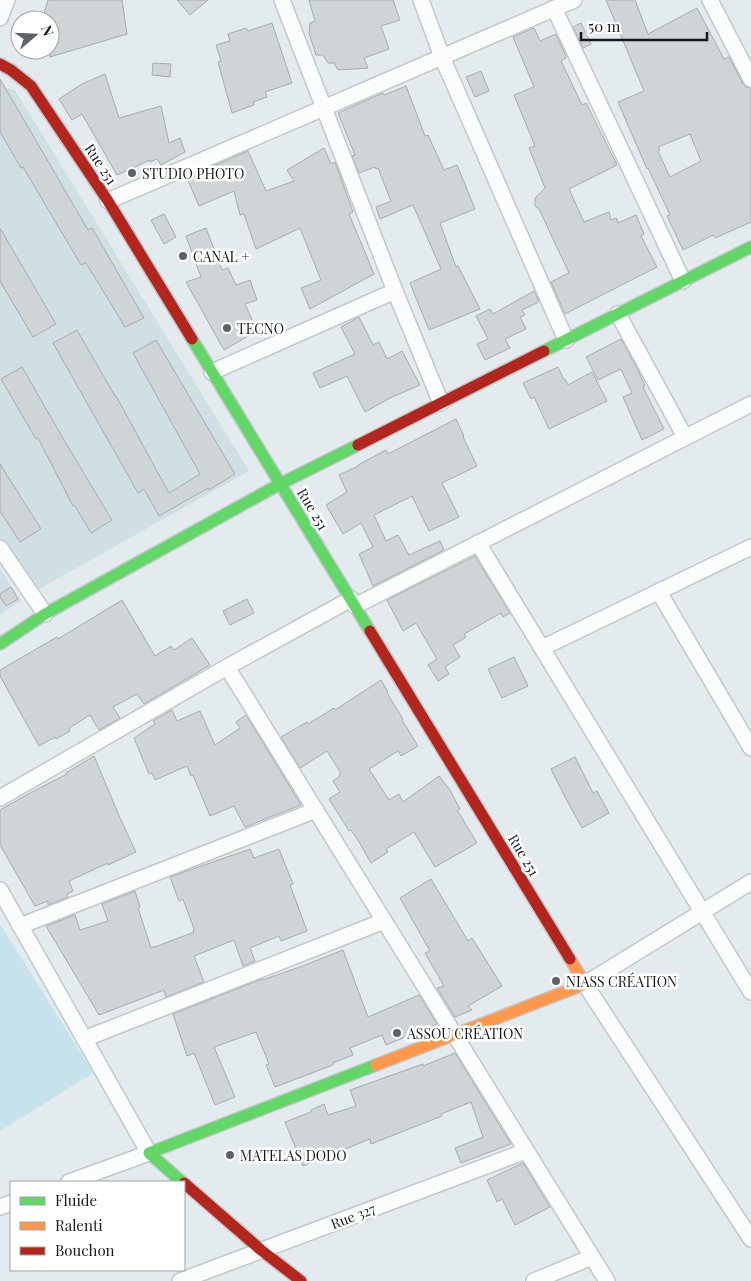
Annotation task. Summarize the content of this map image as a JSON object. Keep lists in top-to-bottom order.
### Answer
{
  "streets": {
    "main road": ["Rue 251"],
    "street": ["Rue 327"]
  },
  "places": [
    "STUDIO PHOTO",
    "CANAL +",
    "TECNO",
    "NIASS CRÉATION",
    "ASSOU CRÉATION",
    "MATELAS DODO"
  ],
  "legend": ["Fluide", "Ralenti", "Bouchon"],
  "scale_bar": "50 m",
  "north": "right"
}
